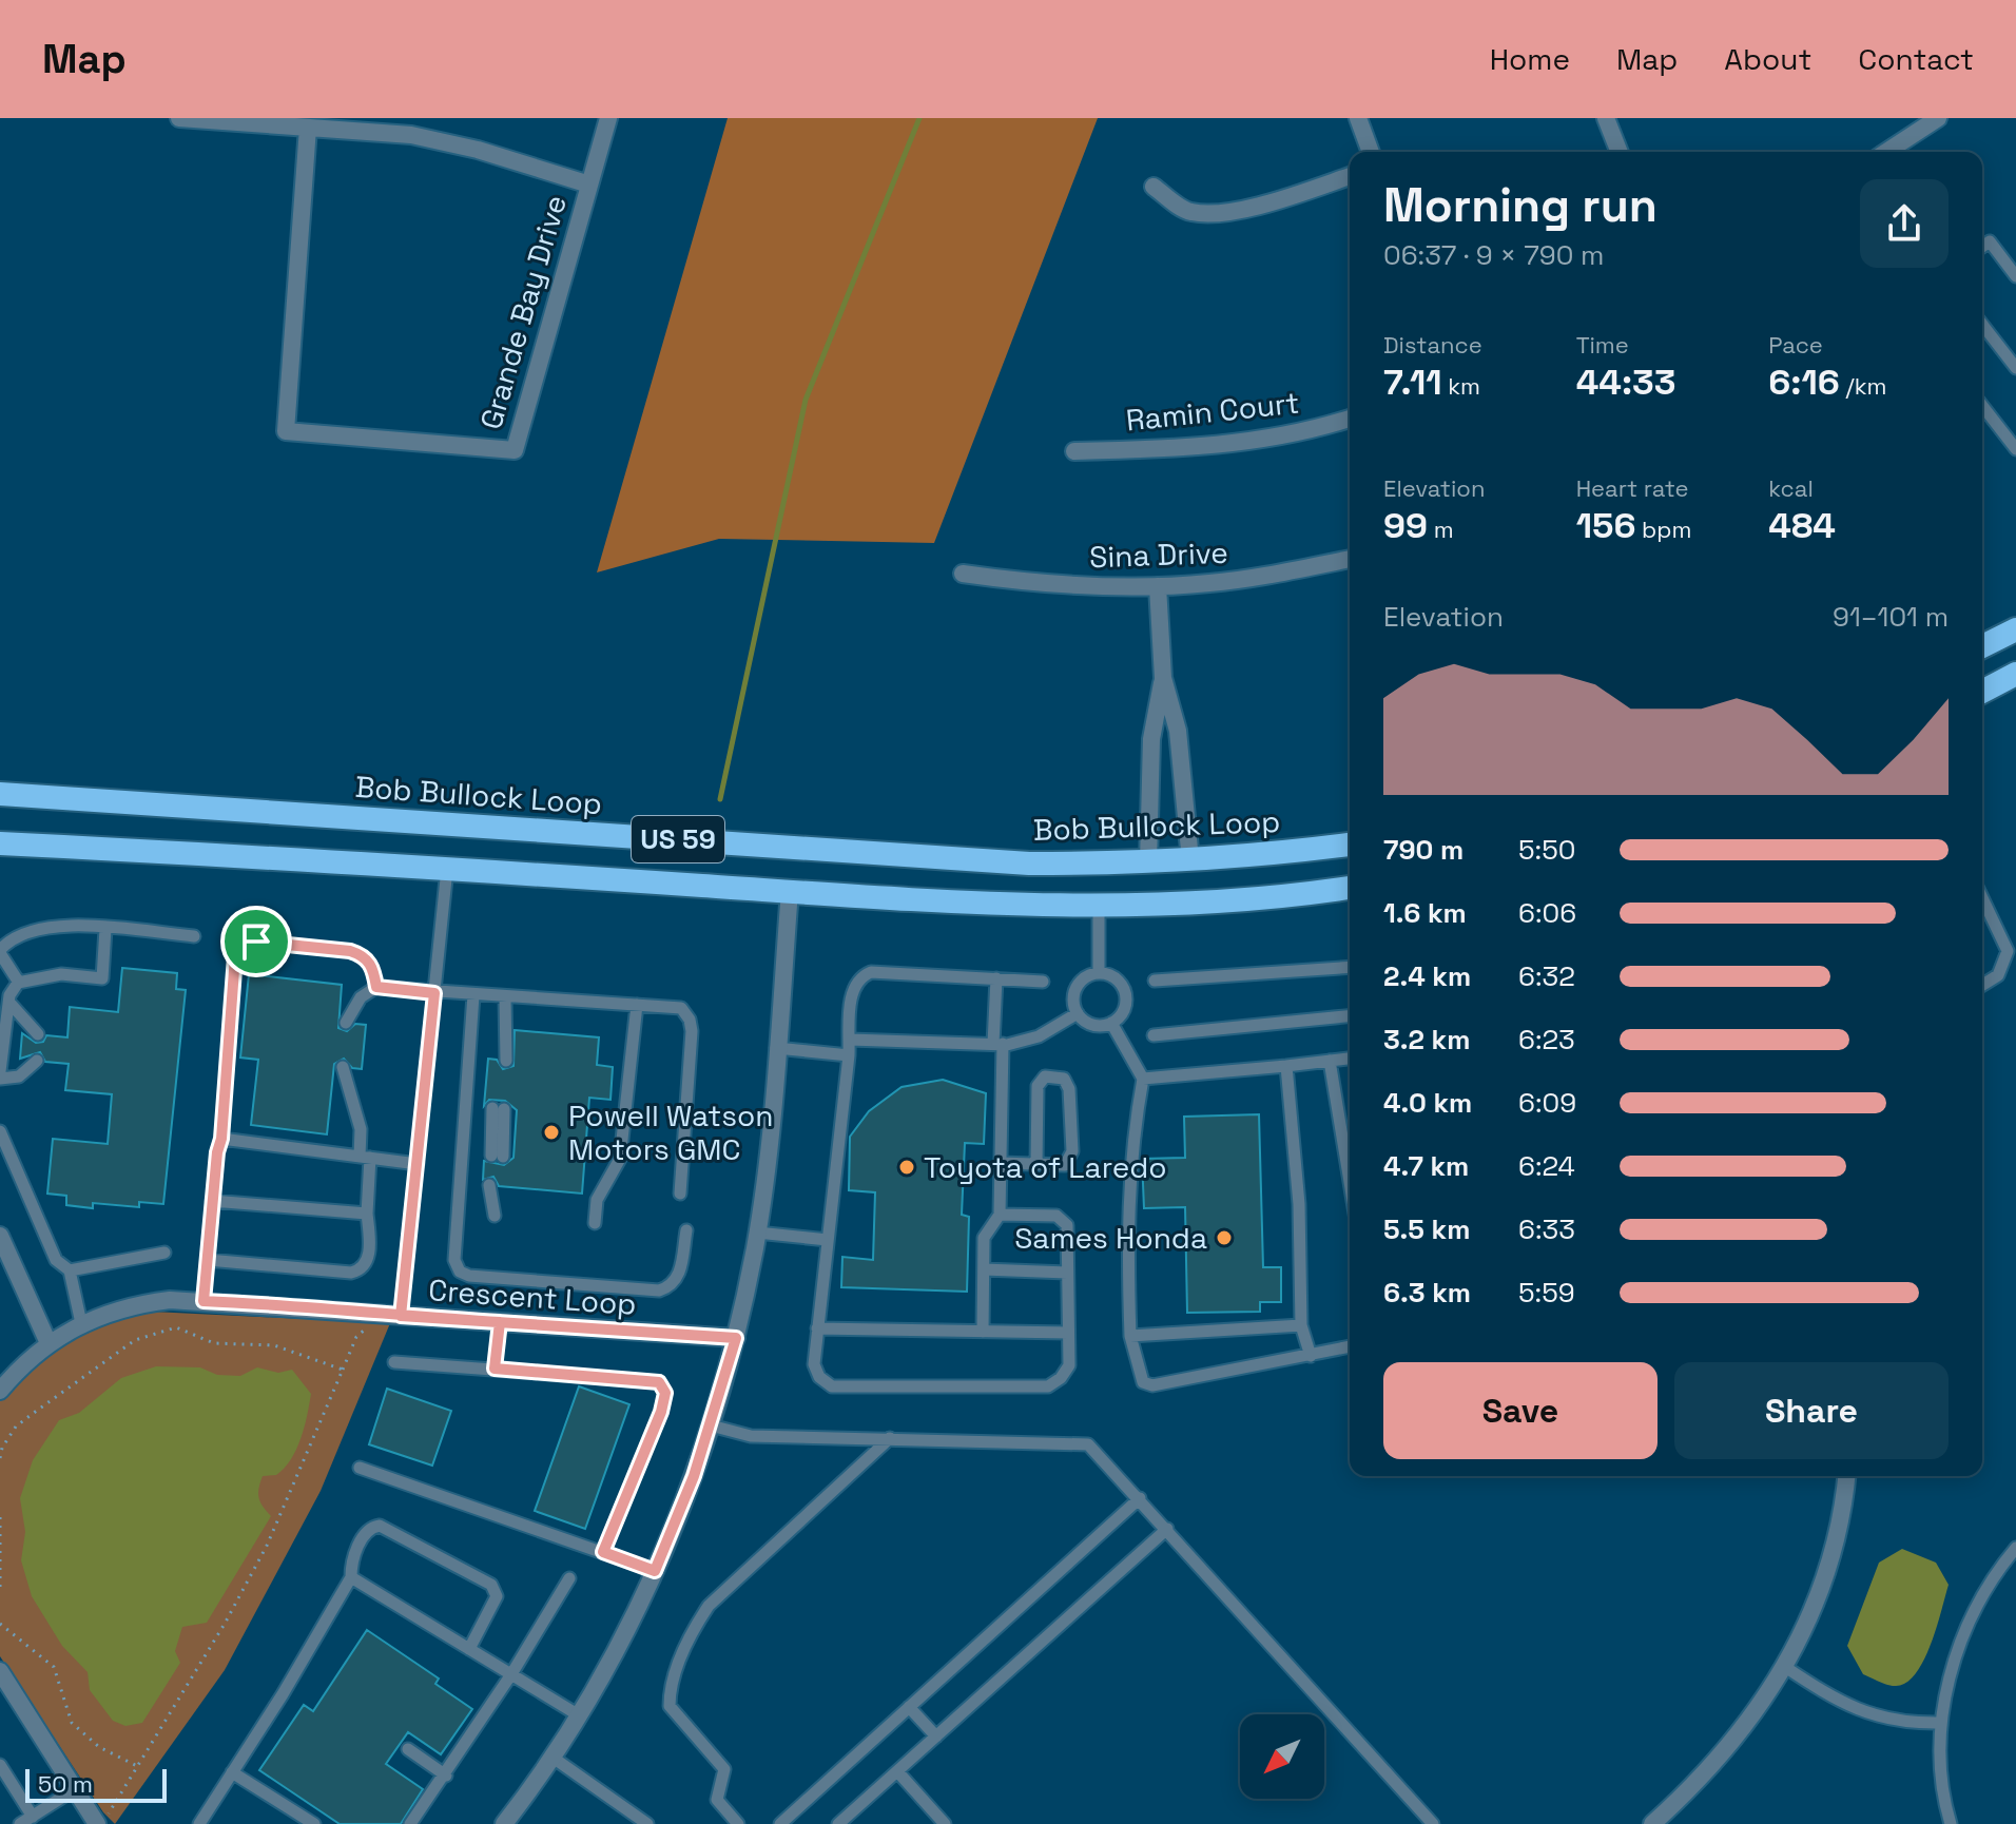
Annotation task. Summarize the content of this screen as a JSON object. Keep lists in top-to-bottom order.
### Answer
{
  "streets": {
    "highway": ["Bob Bullock Loop", "US 59"],
    "street": [
      "Grande Bay Drive",
      "Ramin Court",
      "Sina Drive",
      "Crescent Loop"
    ]
  },
  "places": ["Powell Watson Motors GMC", "Toyota of Laredo", "Sames Honda"],
  "scale_bar": "50 m",
  "north": "bottom left",
  "page": {
    "header": "Map",
    "nav": [
      "Home",
      "Map",
      "About",
      "Contact"
    ],
    "heading": ["Morning run", "06:37 · 9 × 790 m"],
    "stats": [
      ["Distance", "7.11 km"],
      ["Time", "44:33"],
      ["Pace", "6:16 /km"],
      ["Elevation", "99 m"],
      ["Heart rate", "156 bpm"],
      ["kcal", "484"]
    ],
    "chart": ["Elevation", "91–101 m"],
    "list": [
      {
        "name": "790 m",
        "note": "5:50"
      },
      {
        "name": "1.6 km",
        "note": "6:06"
      },
      {
        "name": "2.4 km",
        "note": "6:32"
      },
      {
        "name": "3.2 km",
        "note": "6:23"
      },
      {
        "name": "4.0 km",
        "note": "6:09"
      },
      {
        "name": "4.7 km",
        "note": "6:24"
      },
      {
        "name": "5.5 km",
        "note": "6:33"
      },
      {
        "name": "6.3 km",
        "note": "5:59"
      }
    ],
    "buttons": ["Save", "Share"],
    "scale": "50 m"
  }
}
